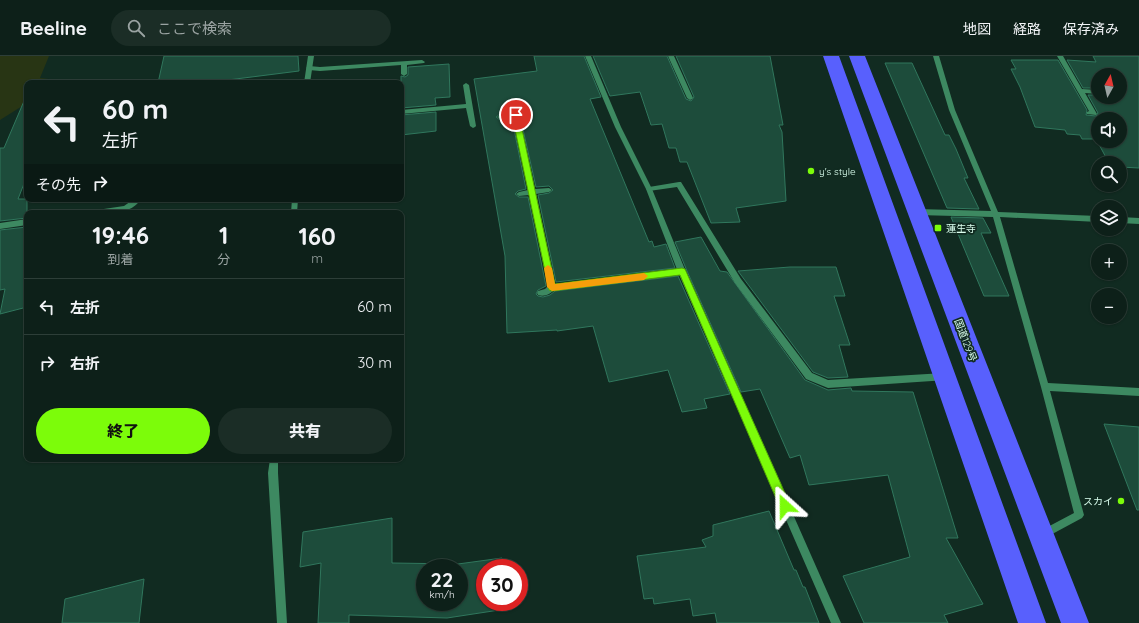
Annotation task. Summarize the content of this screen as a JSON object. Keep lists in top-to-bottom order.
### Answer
{
  "streets": {
    "highway": ["国道129号"]
  },
  "places": {
    "other": ["y's style", "スカイ"],
    "transit": ["蓮生寺"]
  },
  "north": "top",
  "page": {
    "header": "Beeline",
    "search": "ここで検索",
    "nav": ["地図", "経路", "保存済み"],
    "map_buttons": ["+", "−"],
    "turn": ["60 m", "左折"],
    "then": "その先",
    "eta": [
      "19:46",
      "到着",
      "1",
      "分",
      "160",
      "m"
    ],
    "list": [
      {
        "name": "左折",
        "value": "60 m"
      },
      {
        "name": "右折",
        "value": "30 m"
      }
    ],
    "buttons": ["終了", "共有"],
    "speed": "22 km/h",
    "limit": "30"
  }
}
